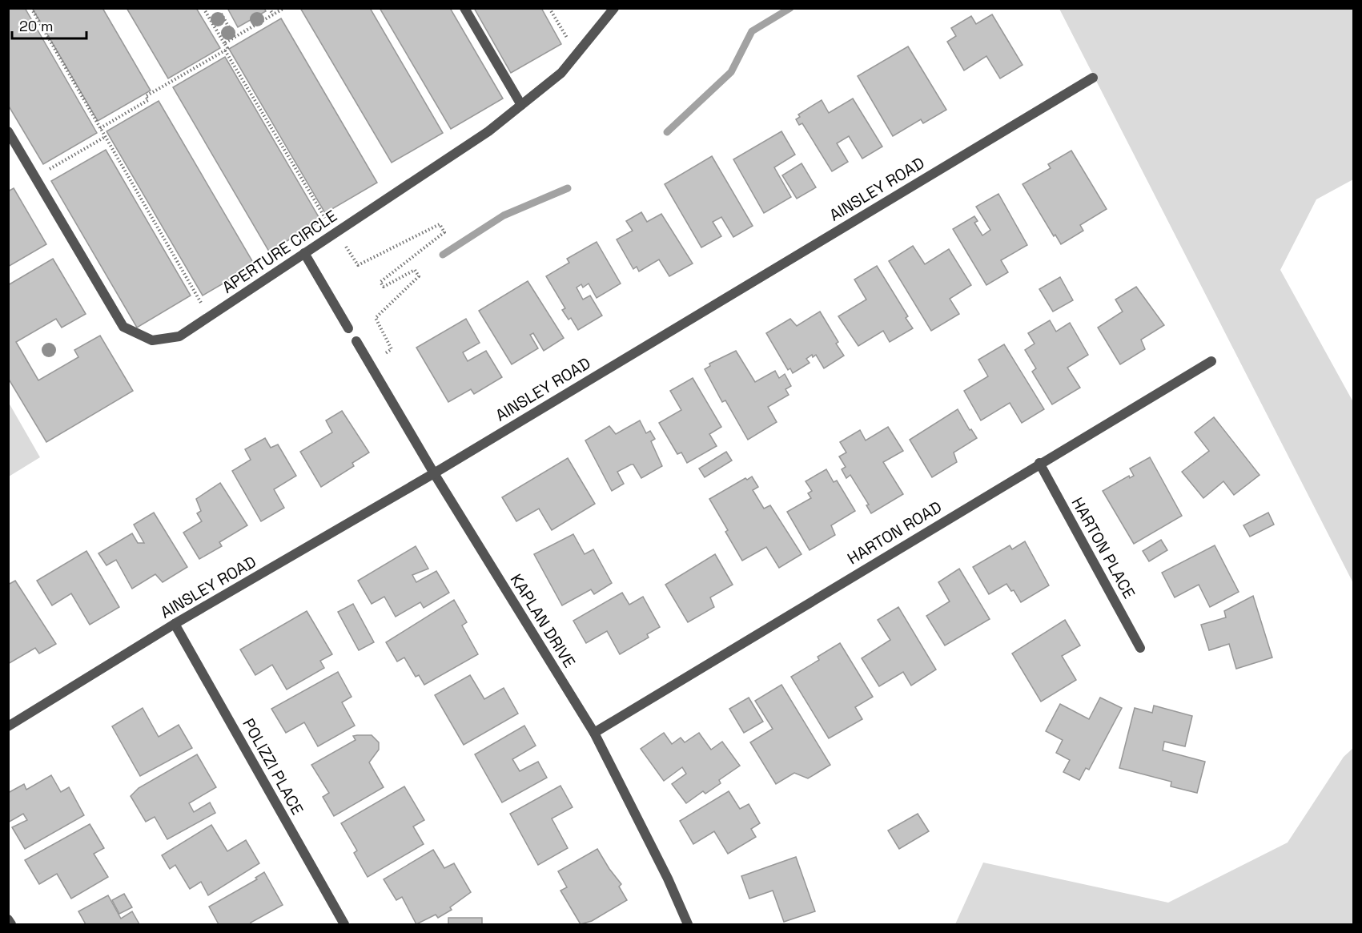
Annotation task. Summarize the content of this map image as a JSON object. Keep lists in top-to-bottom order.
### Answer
{
  "streets": {
    "street": [
      "AINSLEY ROAD",
      "APERTURE CIRCLE",
      "HARTON ROAD",
      "HARTON PLACE",
      "KAPLAN DRIVE",
      "POLIZZI PLACE"
    ]
  },
  "crossings": [
    ["AINSLEY ROAD", "KAPLAN DRIVE"],
    ["AINSLEY ROAD", "POLIZZI PLACE"],
    ["HARTON ROAD", "HARTON PLACE"],
    ["HARTON ROAD", "KAPLAN DRIVE"]
  ],
  "scale_bar": "20 m"
}
